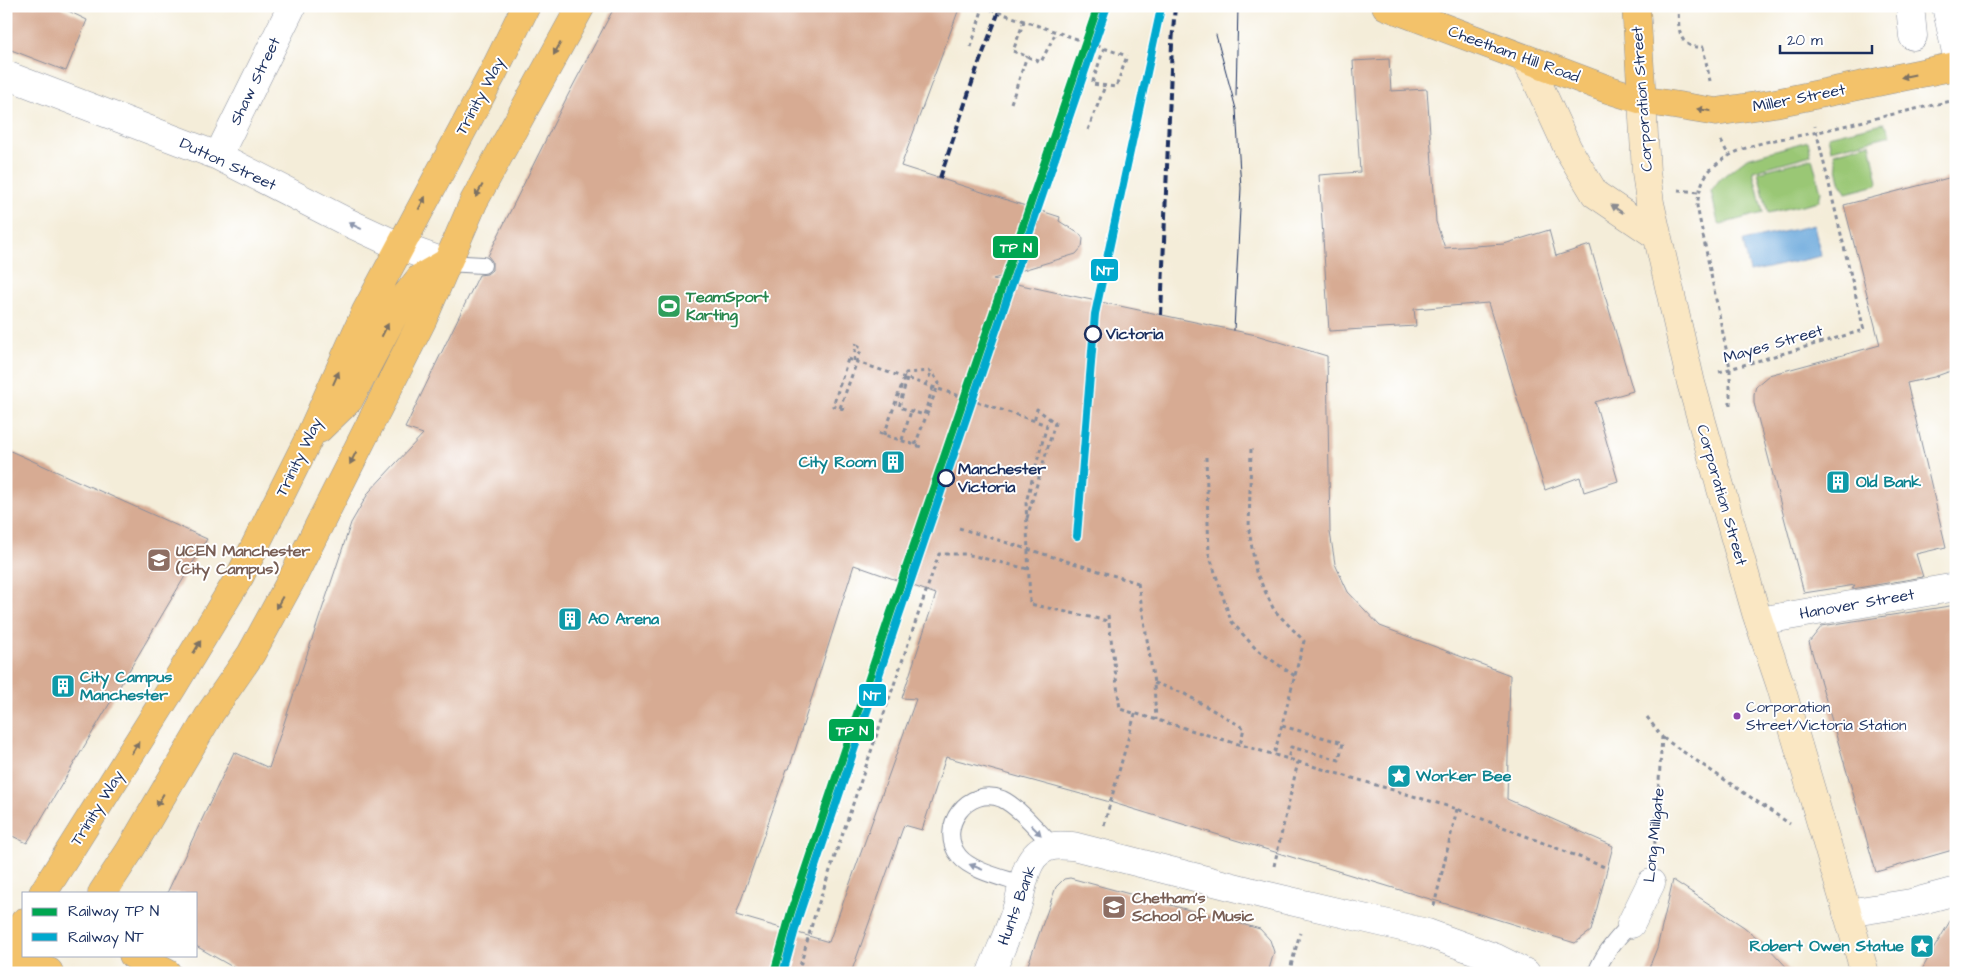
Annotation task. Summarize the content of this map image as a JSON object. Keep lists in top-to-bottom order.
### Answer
{
  "streets": {
    "main road": [
      "Cheetham Hill Road",
      "Trinity Way",
      "Miller Street",
      "Corporation Street"
    ],
    "street": [
      "Shaw Street",
      "Dutton Street",
      "Hanover Street",
      "Long Millgate",
      "Hunts Bank"
    ],
    "path": ["Mayes Street"]
  },
  "crossings": [
    ["Cheetham Hill Road", "Miller Street"],
    ["Cheetham Hill Road", "Corporation Street"],
    ["Shaw Street", "Dutton Street"],
    ["Trinity Way", "Dutton Street"],
    ["Miller Street", "Corporation Street"],
    ["Corporation Street", "Mayes Street"],
    ["Corporation Street", "Hanover Street"]
  ],
  "one_way": ["Miller Street", "Dutton Street"],
  "places": {
    "sports": ["TeamSport Karting"],
    "other": ["Victoria", "Manchester Victoria", "Corporation Street/Victoria Station"],
    "building": [
      "City Room",
      "Old Bank",
      "AO Arena",
      "City Campus Manchester"
    ],
    "school or university": ["UCEN Manchester (City Campus)", "Chetham's School of Music"],
    "place": ["Worker Bee", "Robert Owen Statue"]
  },
  "lines": ["rail line NT"],
  "legend": ["Railway TP N", "Railway NT"],
  "scale_bar": "20 m"
}
